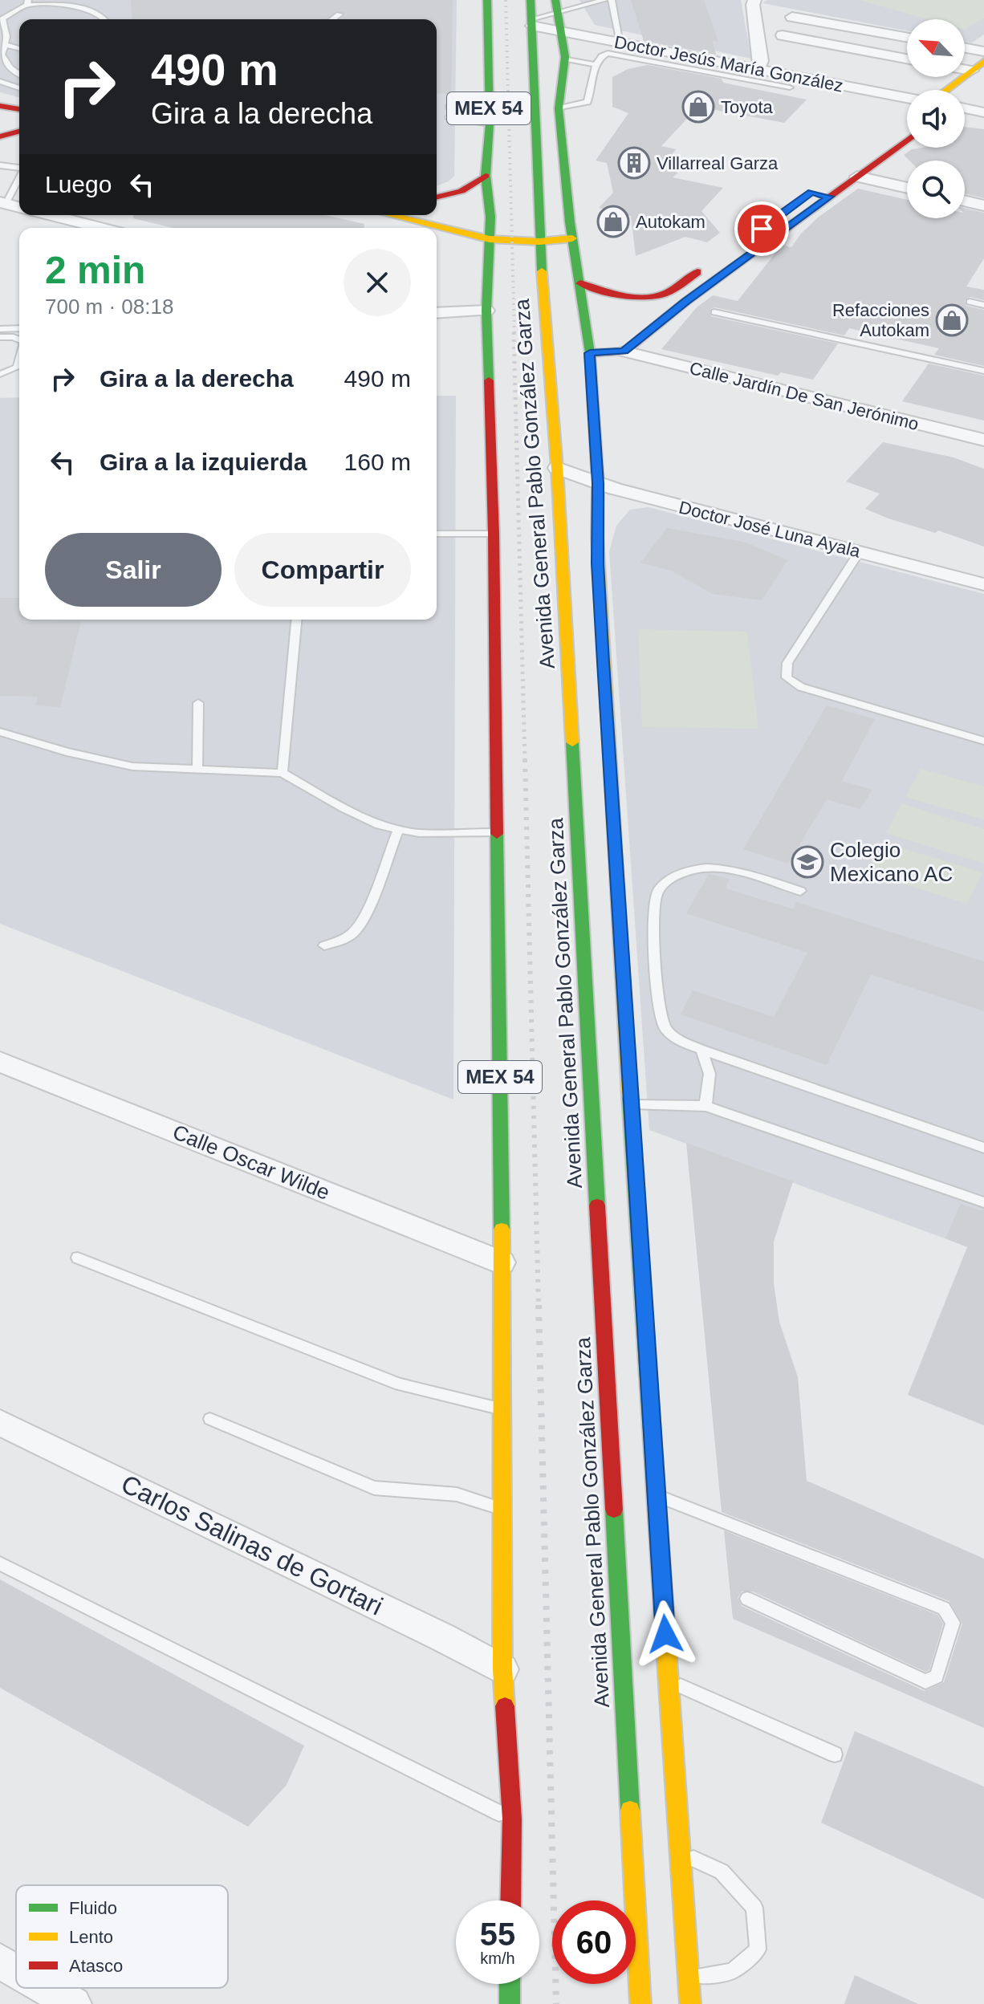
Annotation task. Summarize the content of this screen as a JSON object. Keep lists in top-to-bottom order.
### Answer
{
  "streets": {
    "main road": ["MEX 54", "Avenida General Pablo González Garza"],
    "street": [
      "Doctor Jesús María González",
      "Calle Jardín De San Jerónimo",
      "Doctor José Luna Ayala",
      "Calle Oscar Wilde",
      "Carlos Salinas de Gortari"
    ]
  },
  "crossings": [
    ["Doctor Jesús María González", "MEX 54"],
    ["Doctor Jesús María González", "Avenida General Pablo González Garza"],
    ["MEX 54", "Doctor José Luna Ayala"],
    ["Avenida General Pablo González Garza", "Doctor José Luna Ayala"],
    ["Avenida General Pablo González Garza", "Calle Oscar Wilde"],
    ["Avenida General Pablo González Garza", "Carlos Salinas de Gortari"]
  ],
  "places": {
    "shop": ["Toyota", "Autokam", "Refacciones Autokam"],
    "building": ["Villarreal Garza"],
    "school or university": ["Colegio Mexicano AC"]
  },
  "legend": ["Fluido", "Lento", "Atasco"],
  "north": "top left",
  "page": {
    "turn": ["490 m", "Gira a la derecha"],
    "then": "Luego",
    "heading": ["2 min", "700 m · 08:18"],
    "list": [
      {
        "name": "Gira a la derecha",
        "value": "490 m"
      },
      {
        "name": "Gira a la izquierda",
        "value": "160 m"
      }
    ],
    "buttons": ["Salir", "Compartir"],
    "speed": "55 km/h",
    "limit": "60"
  }
}
